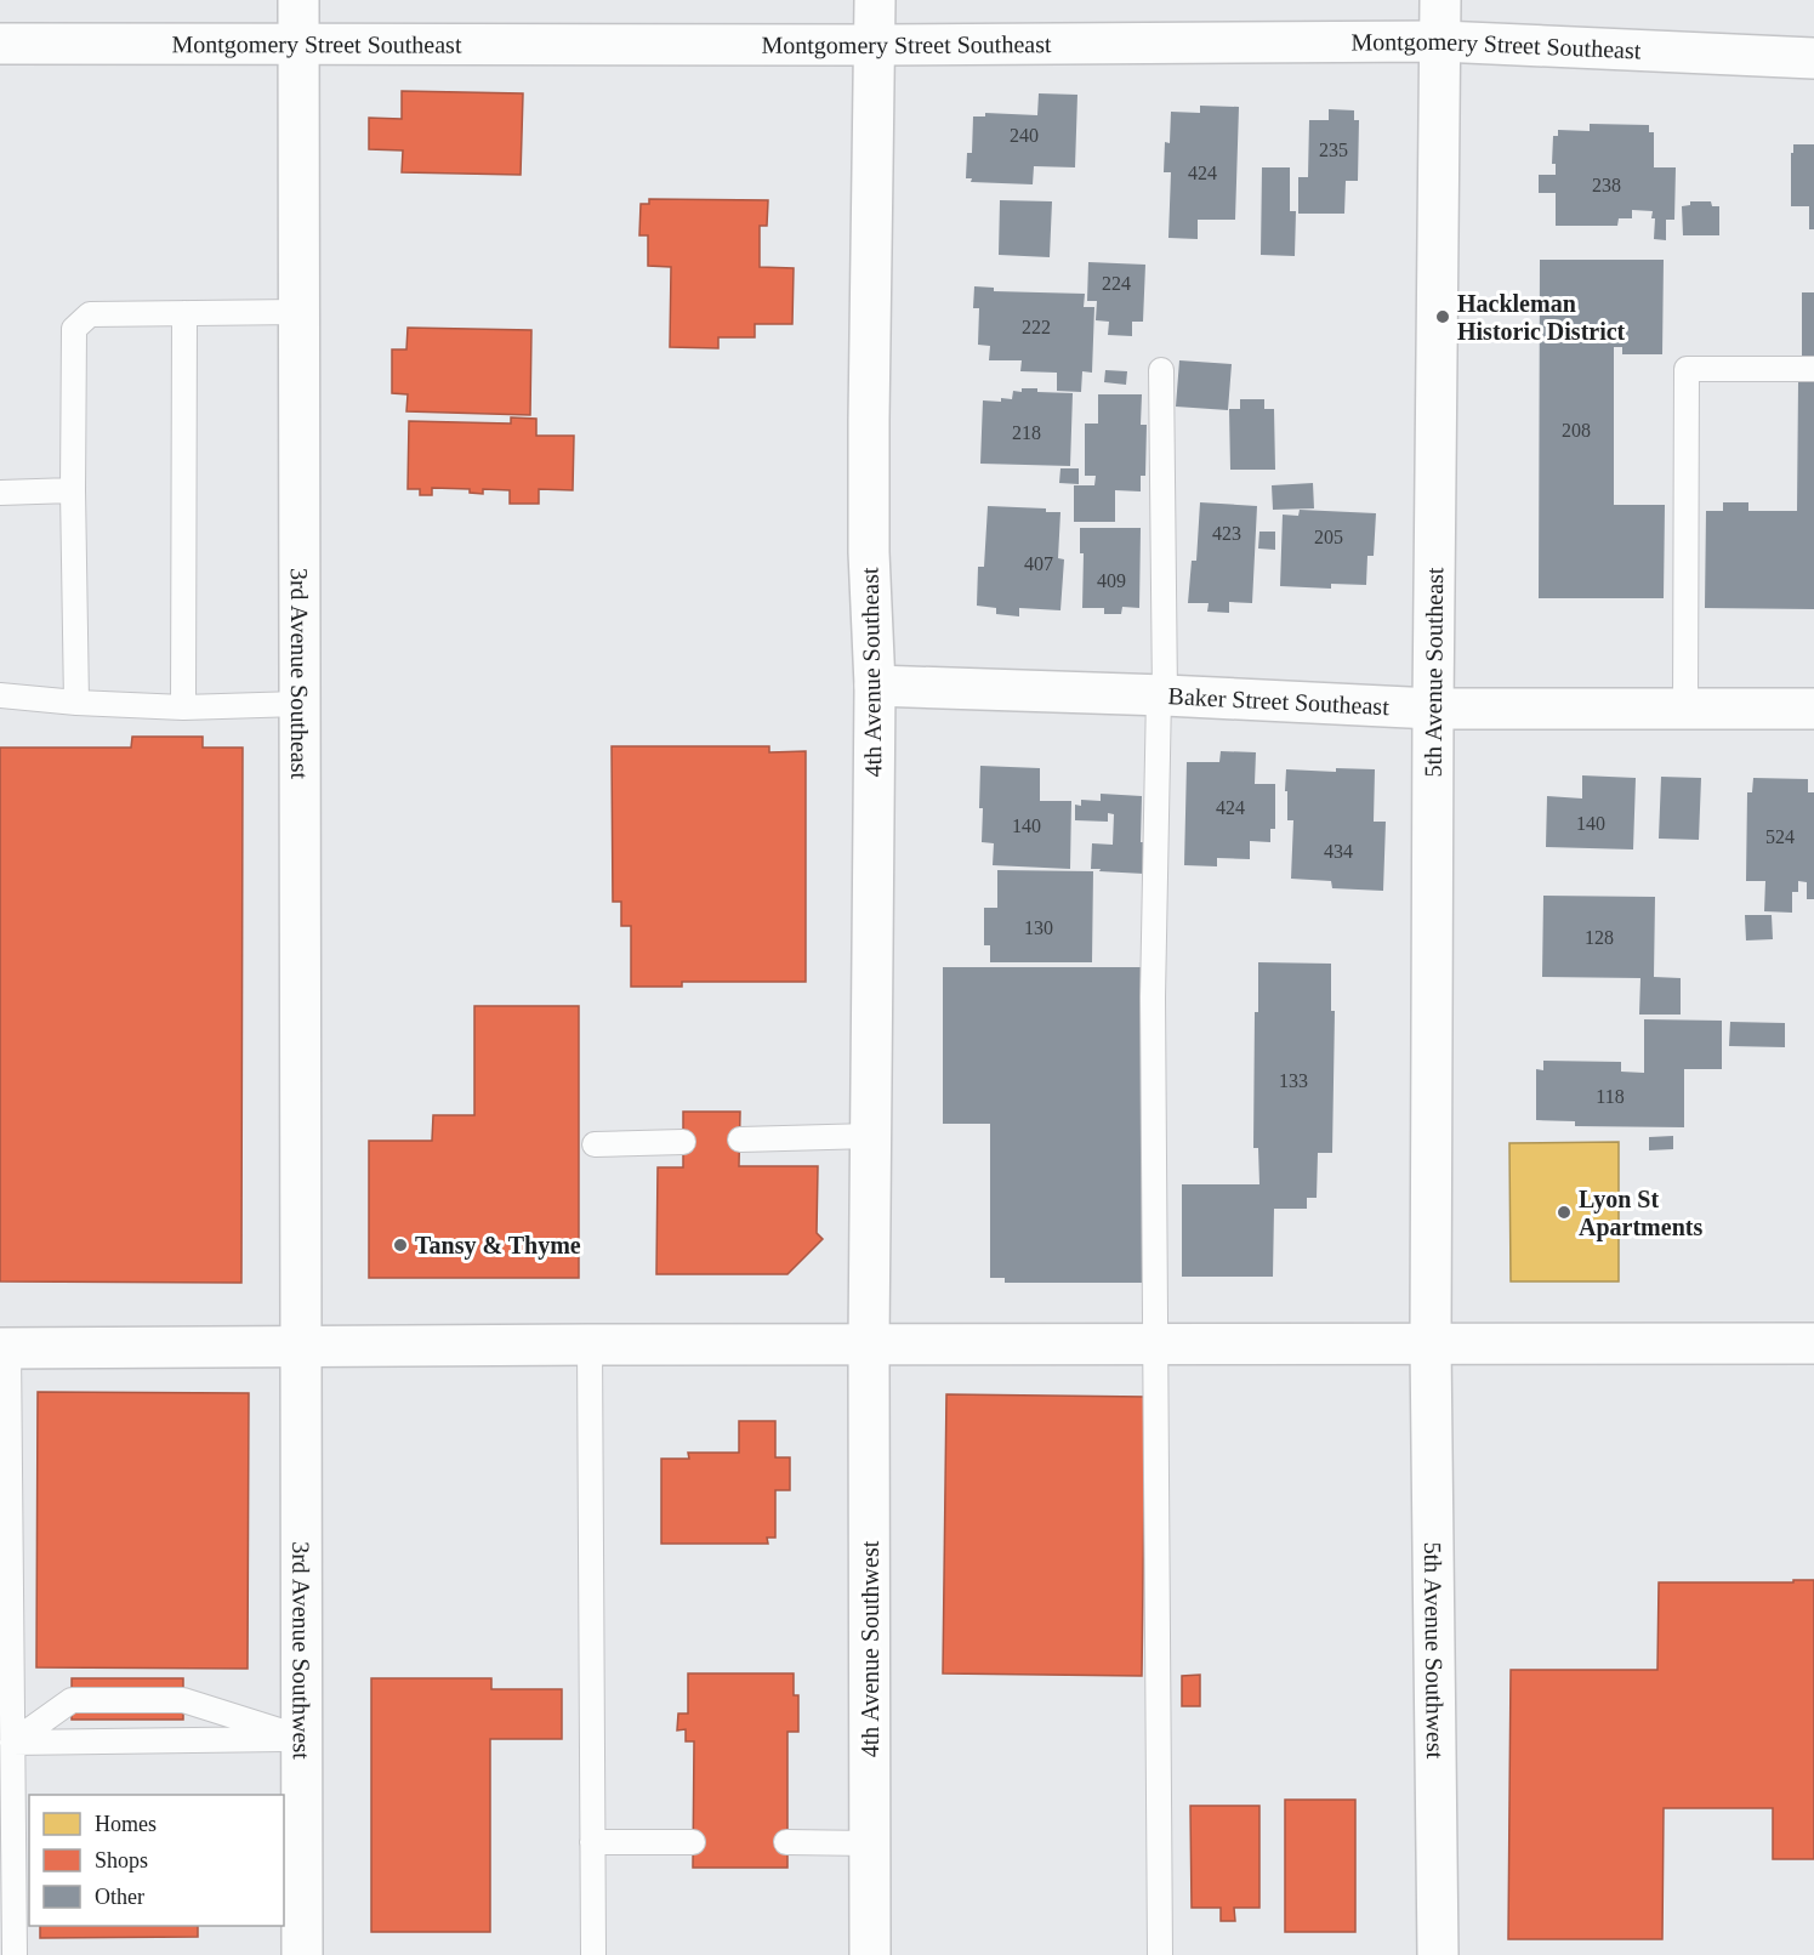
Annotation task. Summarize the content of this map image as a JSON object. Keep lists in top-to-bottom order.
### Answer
{
  "streets": {
    "main road": [
      "Montgomery Street Southeast",
      "4th Avenue Southeast",
      "5th Avenue Southeast",
      "3rd Avenue Southeast",
      "Baker Street Southeast",
      "4th Avenue Southwest",
      "5th Avenue Southwest",
      "3rd Avenue Southwest"
    ]
  },
  "crossings": [
    ["Montgomery Street Southeast", "4th Avenue Southeast"],
    ["Montgomery Street Southeast", "5th Avenue Southeast"],
    ["Montgomery Street Southeast", "3rd Avenue Southeast"],
    ["4th Avenue Southeast", "Baker Street Southeast"],
    ["4th Avenue Southeast", "4th Avenue Southwest"],
    ["5th Avenue Southeast", "Baker Street Southeast"],
    ["5th Avenue Southeast", "5th Avenue Southwest"],
    ["3rd Avenue Southeast", "3rd Avenue Southwest"]
  ],
  "places": ["Hackleman Historic District", "Lyon St Apartments", "Tansy & Thyme"],
  "house_numbers": [
    "240",
    "235",
    "424",
    "238",
    "224",
    "222",
    "208",
    "218",
    "423",
    "205",
    "407",
    "409",
    "424",
    "140",
    "140",
    "524",
    "434",
    "130",
    "128",
    "133",
    "118"
  ],
  "legend": ["Homes", "Shops", "Other"]
}
